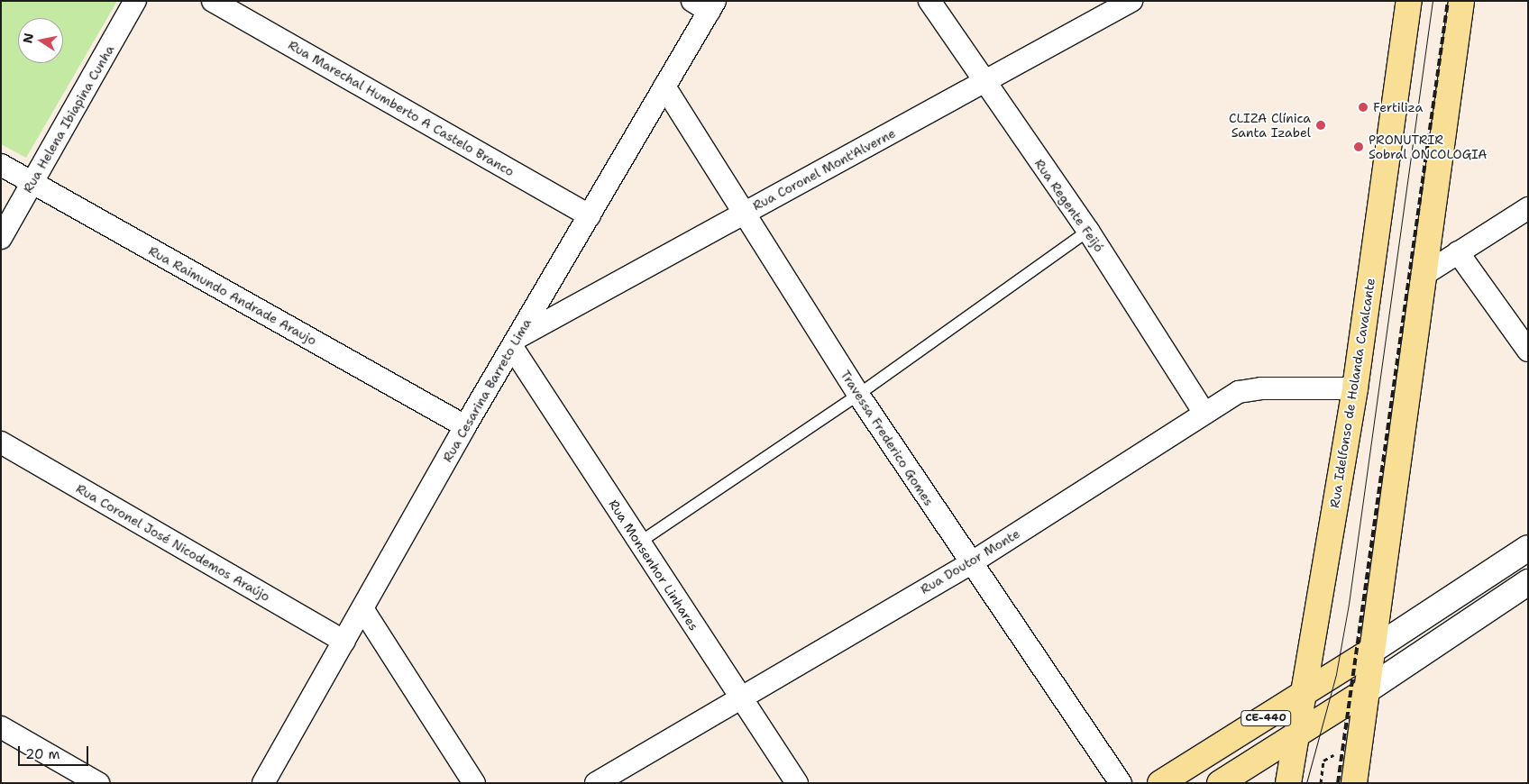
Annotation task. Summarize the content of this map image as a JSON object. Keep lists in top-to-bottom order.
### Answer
{
  "streets": {
    "main road": ["Rua Idelfonso de Holanda Cavalcante", "CE-440"],
    "street": [
      "Rua Marechal Humberto A Castelo Branco",
      "Rua Helena Ibiapina Cunha",
      "Rua Coronel Mont'Alverne",
      "Rua Regente Feijó",
      "Rua Raimundo Andrade Araujo",
      "Rua Cesarina Barreto Lima",
      "Travessa Frederico Gomes",
      "Rua Coronel José Nicodemos Araújo",
      "Rua Doutor Monte",
      "Rua Monsenhor Linhares"
    ]
  },
  "crossings": [
    ["Rua Marechal Humberto A Castelo Branco", "Rua Cesarina Barreto Lima"],
    ["Rua Helena Ibiapina Cunha", "Rua Raimundo Andrade Araujo"],
    ["Rua Coronel Mont'Alverne", "Rua Regente Feijó"],
    ["Rua Coronel Mont'Alverne", "Rua Cesarina Barreto Lima"],
    ["Rua Coronel Mont'Alverne", "Travessa Frederico Gomes"],
    ["Rua Coronel Mont'Alverne", "Rua Monsenhor Linhares"],
    ["Rua Regente Feijó", "Rua Doutor Monte"],
    ["Rua Raimundo Andrade Araujo", "Rua Cesarina Barreto Lima"],
    ["Rua Cesarina Barreto Lima", "Travessa Frederico Gomes"],
    ["Rua Cesarina Barreto Lima", "Rua Coronel José Nicodemos Araújo"],
    ["Rua Cesarina Barreto Lima", "Rua Monsenhor Linhares"],
    ["Rua Idelfonso de Holanda Cavalcante", "Rua Doutor Monte"],
    ["Rua Idelfonso de Holanda Cavalcante", "CE-440"],
    ["Travessa Frederico Gomes", "Rua Doutor Monte"],
    ["Rua Doutor Monte", "Rua Monsenhor Linhares"]
  ],
  "places": ["Fertiliza", "CLIZA Clínica Santa Izabel", "PRONUTRIR Sobral ONCOLOGIA"],
  "scale_bar": "20 m",
  "north": "left"
}
